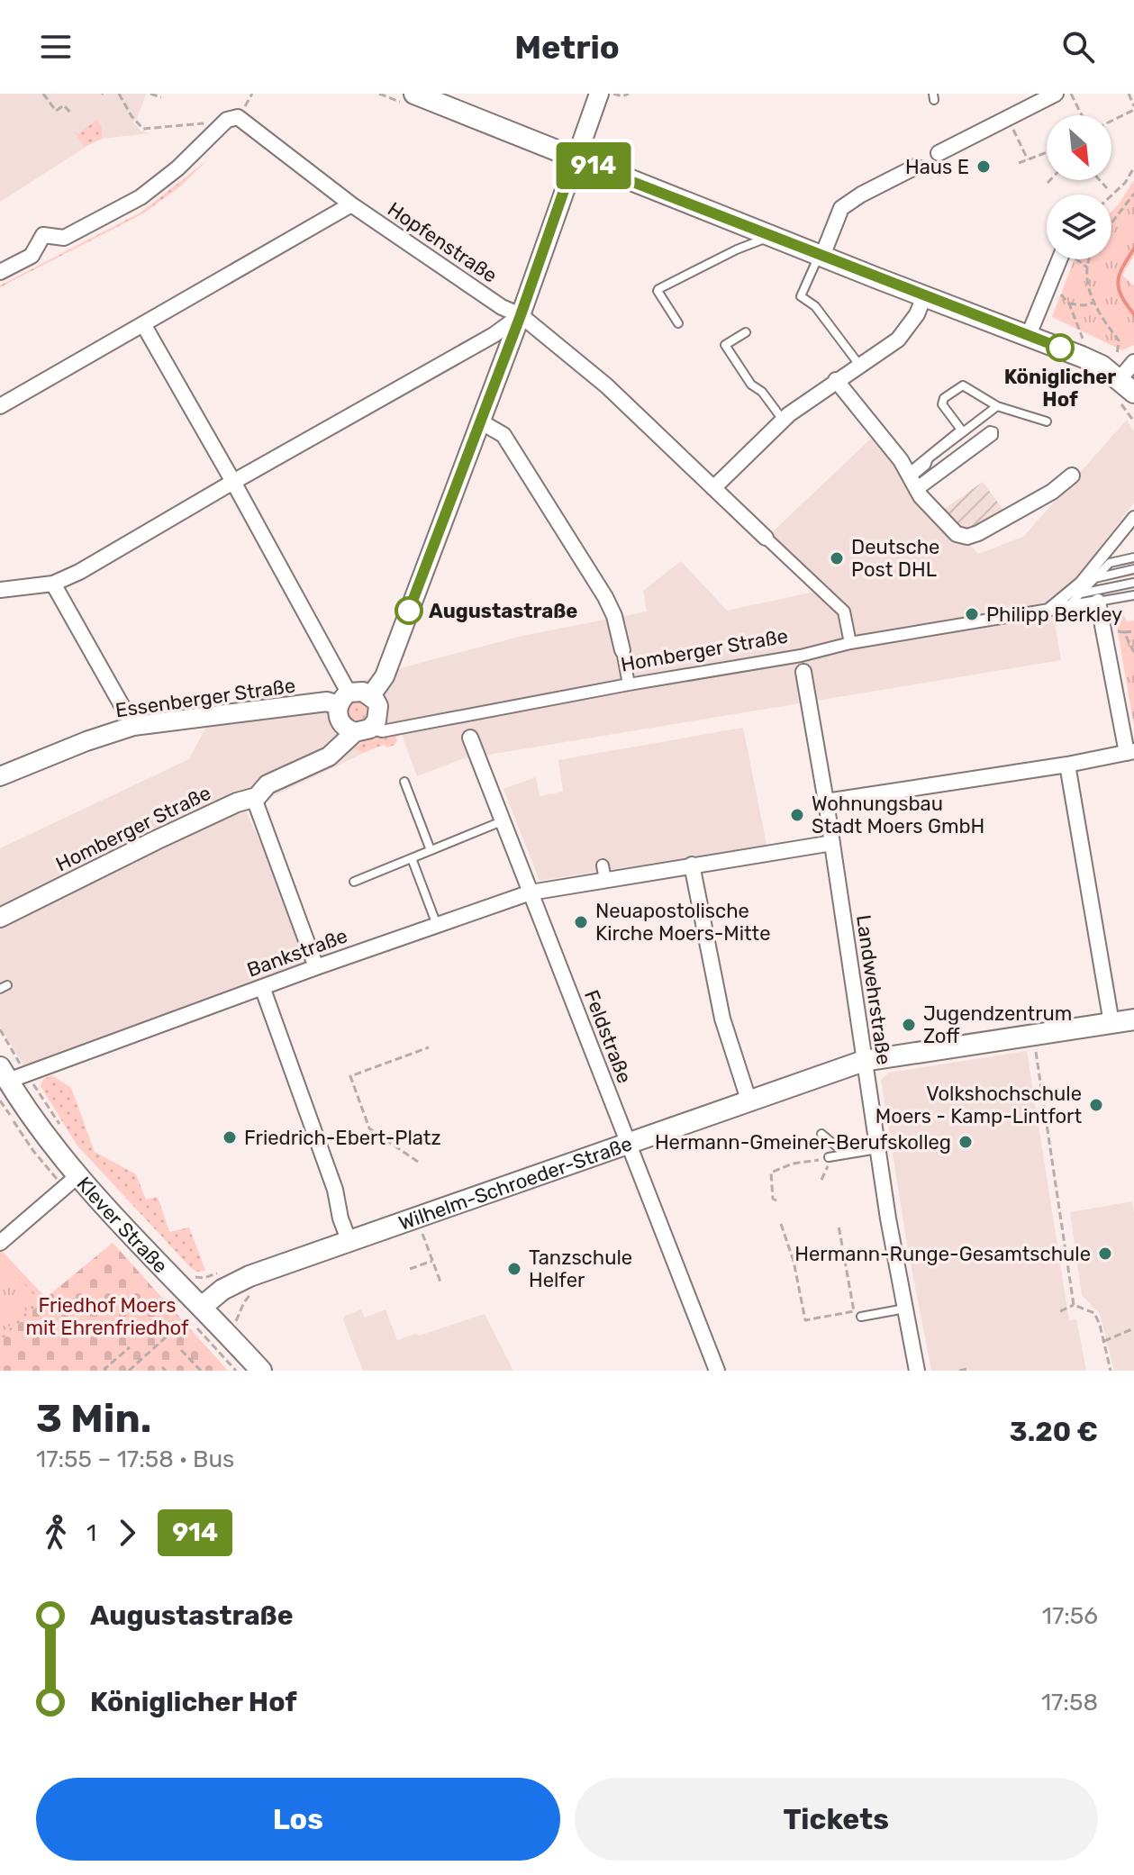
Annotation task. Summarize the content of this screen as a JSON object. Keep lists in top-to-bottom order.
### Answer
{
  "streets": {
    "main road": ["Wilhelm-Schroeder-Straße", "Klever Straße"],
    "street": [
      "Hopfenstraße",
      "Homberger Straße",
      "Essenberger Straße",
      "Bankstraße",
      "Landwehrstraße",
      "Feldstraße"
    ]
  },
  "crossings": [
    ["Hopfenstraße", "Homberger Straße"],
    ["Homberger Straße", "Essenberger Straße"],
    ["Homberger Straße", "Landwehrstraße"],
    ["Homberger Straße", "Feldstraße"],
    ["Bankstraße", "Landwehrstraße"],
    ["Bankstraße", "Feldstraße"],
    ["Bankstraße", "Klever Straße"],
    ["Landwehrstraße", "Wilhelm-Schroeder-Straße"],
    ["Feldstraße", "Wilhelm-Schroeder-Straße"],
    ["Wilhelm-Schroeder-Straße", "Klever Straße"]
  ],
  "parks": ["Friedhof Moers mit Ehrenfriedhof"],
  "places": [
    "Haus E",
    "Königlicher Hof",
    "Deutsche Post DHL",
    "Augustastraße",
    "Philipp Berkley",
    "Wohnungsbau Stadt Moers GmbH",
    "Neuapostolische Kirche Moers-Mitte",
    "Jugendzentrum Zoff",
    "Volkshochschule Moers - Kamp-Lintfort",
    "Friedrich-Ebert-Platz",
    "Hermann-Gmeiner-Berufskolleg",
    "Hermann-Runge-Gesamtschule",
    "Tanzschule Helfer"
  ],
  "lines": ["bus line 914"],
  "north": "bottom right",
  "page": {
    "header": "Metrio",
    "on_map": "914",
    "heading": ["3 Min.", "17:55 – 17:58 · Bus", "3.20 €"],
    "legs": ["1", "914"],
    "list": [
      {
        "name": "Augustastraße",
        "value": "17:56"
      },
      {
        "name": "Königlicher Hof",
        "value": "17:58"
      }
    ],
    "buttons": ["Los", "Tickets"]
  }
}
